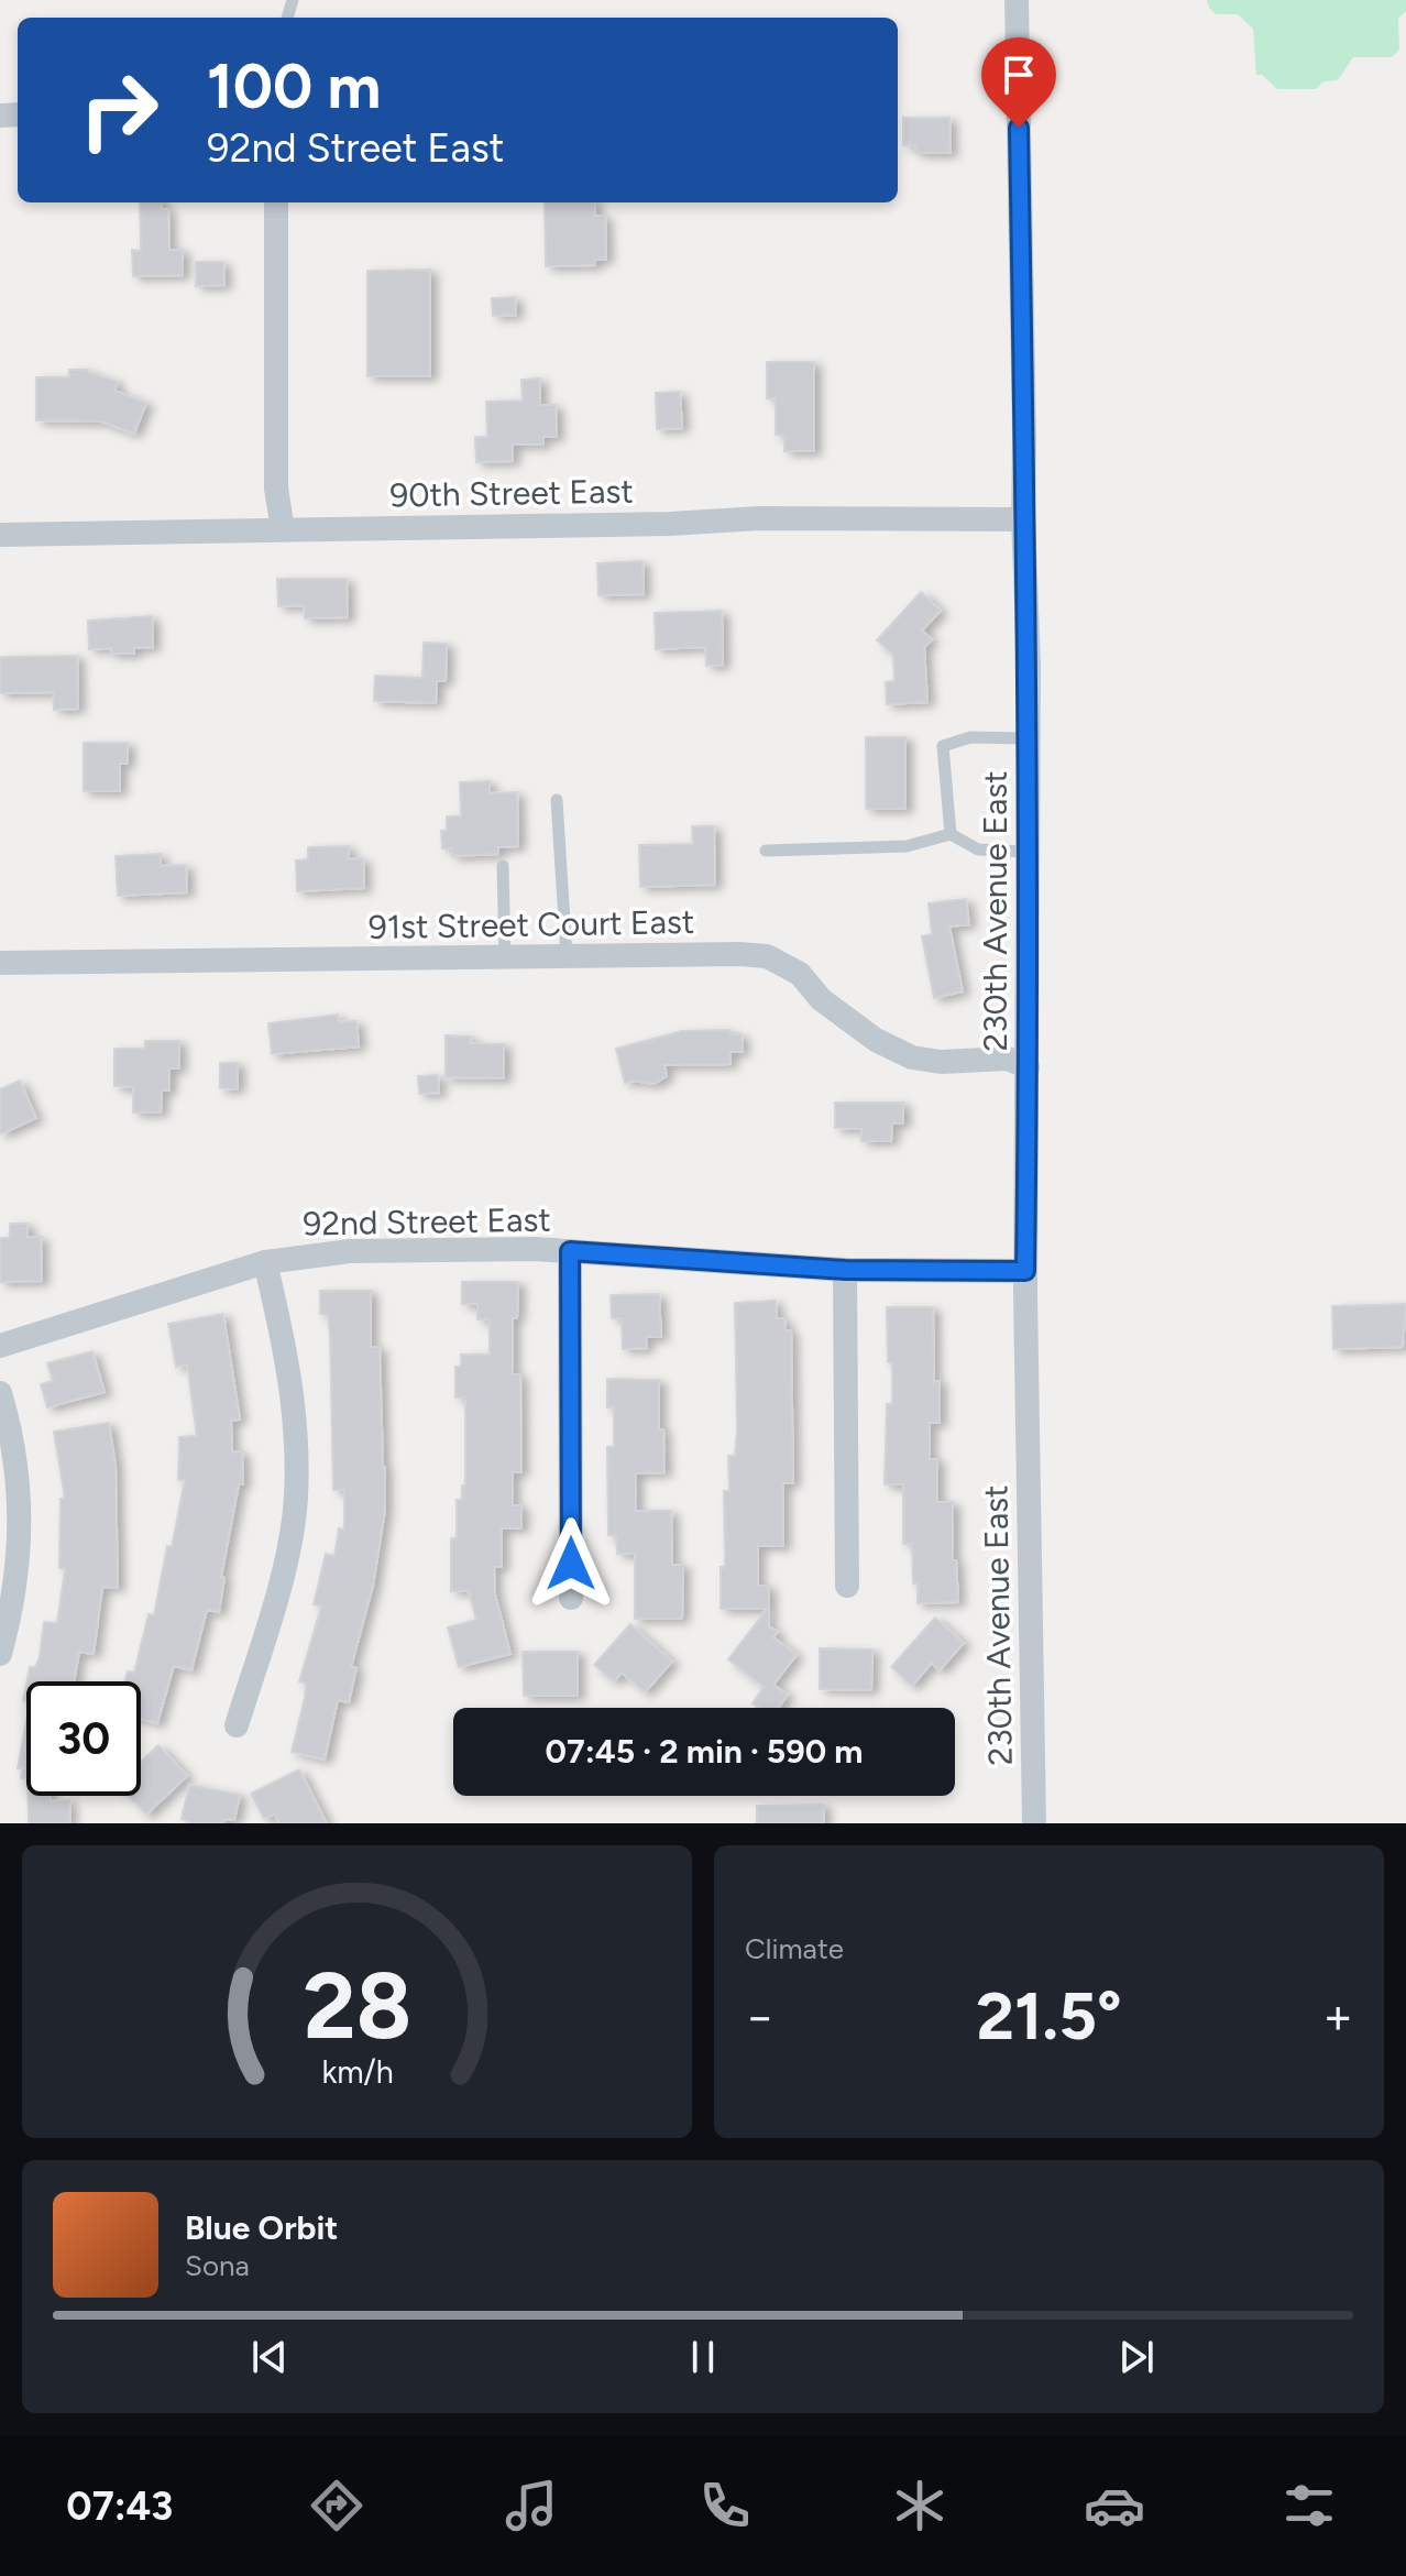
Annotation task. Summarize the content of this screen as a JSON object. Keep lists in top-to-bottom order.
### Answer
{
  "streets": {
    "street": [
      "90th Street East",
      "230th Avenue East",
      "91st Street Court East",
      "92nd Street East"
    ]
  },
  "crossings": [
    ["90th Street East", "230th Avenue East"],
    ["230th Avenue East", "91st Street Court East"],
    ["230th Avenue East", "92nd Street East"]
  ],
  "page": {
    "turn": ["100 m", "92nd Street East"],
    "limit": "30",
    "trip": "07:45 · 2 min · 590 m",
    "tile": "Climate",
    "heat": ["−", "21.5°", "+"],
    "song": ["Blue Orbit", "Sona"],
    "tabs": "07:43",
    "gauge": ["28", "km/h"]
  }
}
